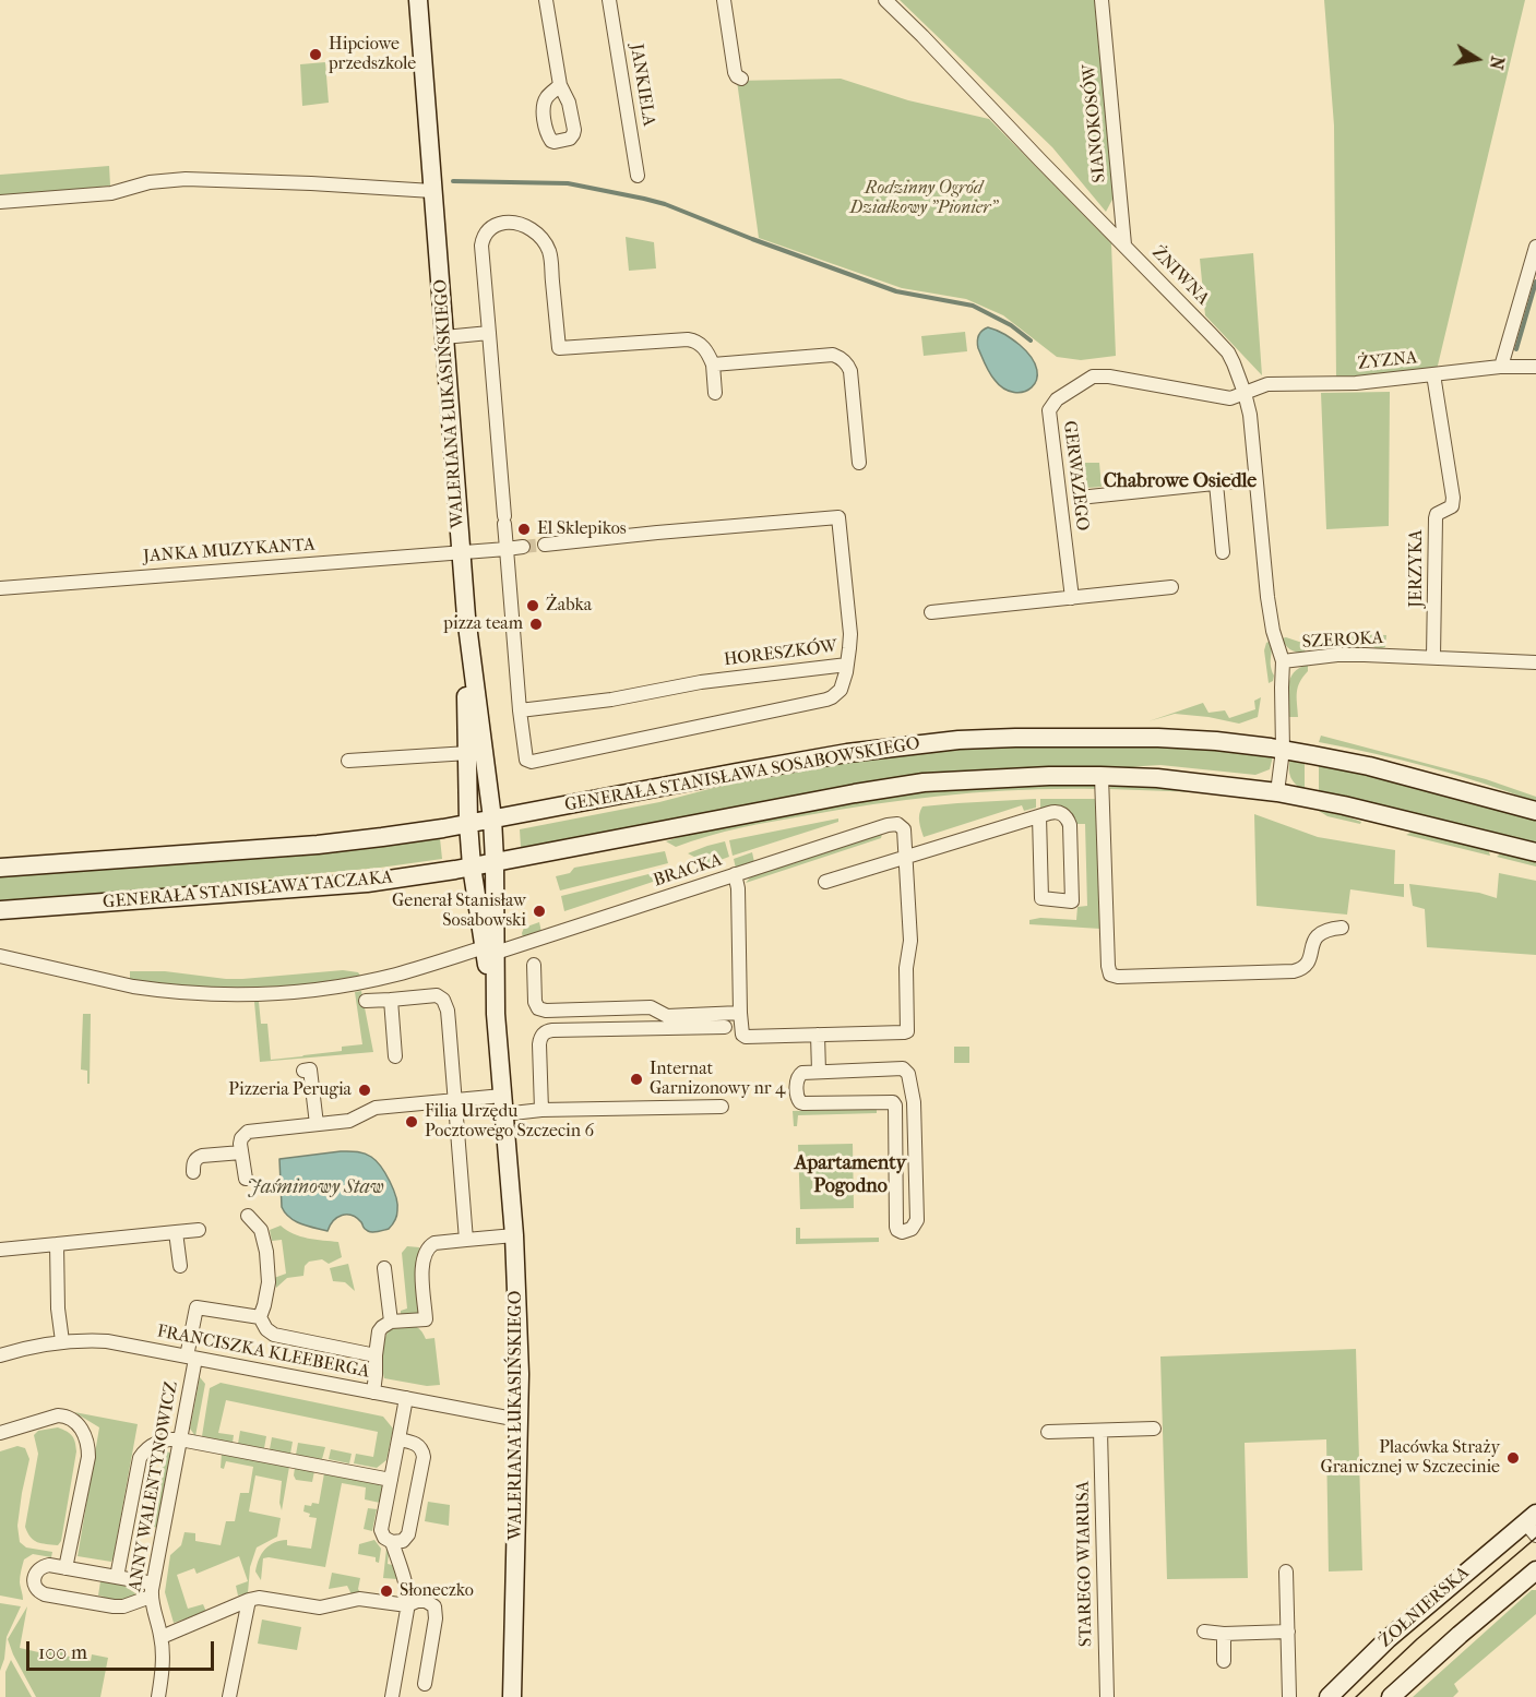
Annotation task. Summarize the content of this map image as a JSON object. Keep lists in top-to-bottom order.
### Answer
{
  "streets": {
    "main road": [
      "WALERIANA ŁUKASIŃSKIEGO",
      "GENERAŁA STANISŁAWA SOSABOWSKIEGO",
      "GENERAŁA STANISŁAWA TACZAKA",
      "ŻOŁNIERSKA"
    ],
    "street": [
      "JANKIELA",
      "SIANOKOSÓW",
      "ŻNIWNA",
      "ŻYZNA",
      "GERWAZEGO",
      "JANKA MUZYKANTA",
      "JERZYKA",
      "SZEROKA",
      "HORESZKÓW",
      "BRACKA",
      "FRANCISZKA KLEEBERGA",
      "ANNY WALENTYNOWICZ",
      "STAREGO WIARUSA"
    ]
  },
  "crossings": [
    ["SIANOKOSÓW", "ŻNIWNA"],
    ["ŻNIWNA", "ŻYZNA"],
    ["ŻNIWNA", "GERWAZEGO"],
    ["ŻNIWNA", "SZEROKA"],
    ["ŻYZNA", "GERWAZEGO"],
    ["ŻYZNA", "JERZYKA"],
    ["WALERIANA ŁUKASIŃSKIEGO", "JANKA MUZYKANTA"],
    ["WALERIANA ŁUKASIŃSKIEGO", "GENERAŁA STANISŁAWA SOSABOWSKIEGO"],
    ["WALERIANA ŁUKASIŃSKIEGO", "BRACKA"],
    ["WALERIANA ŁUKASIŃSKIEGO", "GENERAŁA STANISŁAWA TACZAKA"],
    ["WALERIANA ŁUKASIŃSKIEGO", "FRANCISZKA KLEEBERGA"],
    ["JERZYKA", "SZEROKA"],
    ["SZEROKA", "GENERAŁA STANISŁAWA SOSABOWSKIEGO"],
    ["FRANCISZKA KLEEBERGA", "ANNY WALENTYNOWICZ"]
  ],
  "districts": ["Chabrowe Osiedle", "Apartamenty Pogodno"],
  "water": ["Jaśminowy Staw"],
  "parks": ["Rodzinny Ogród Działkowy \"Pionier\""],
  "places": [
    "Hipciowe przedszkole",
    "El Sklepikos",
    "Żabka",
    "pizza team",
    "Generał Stanisław Sosabowski",
    "Internat Garnizonowy nr 4",
    "Pizzeria Perugia",
    "Filia Urzędu Pocztowego Szczecin 6",
    "Placówka Straży Granicznej w Szczecinie",
    "Słoneczko"
  ],
  "scale_bar": "100 m",
  "north": "right"
}
